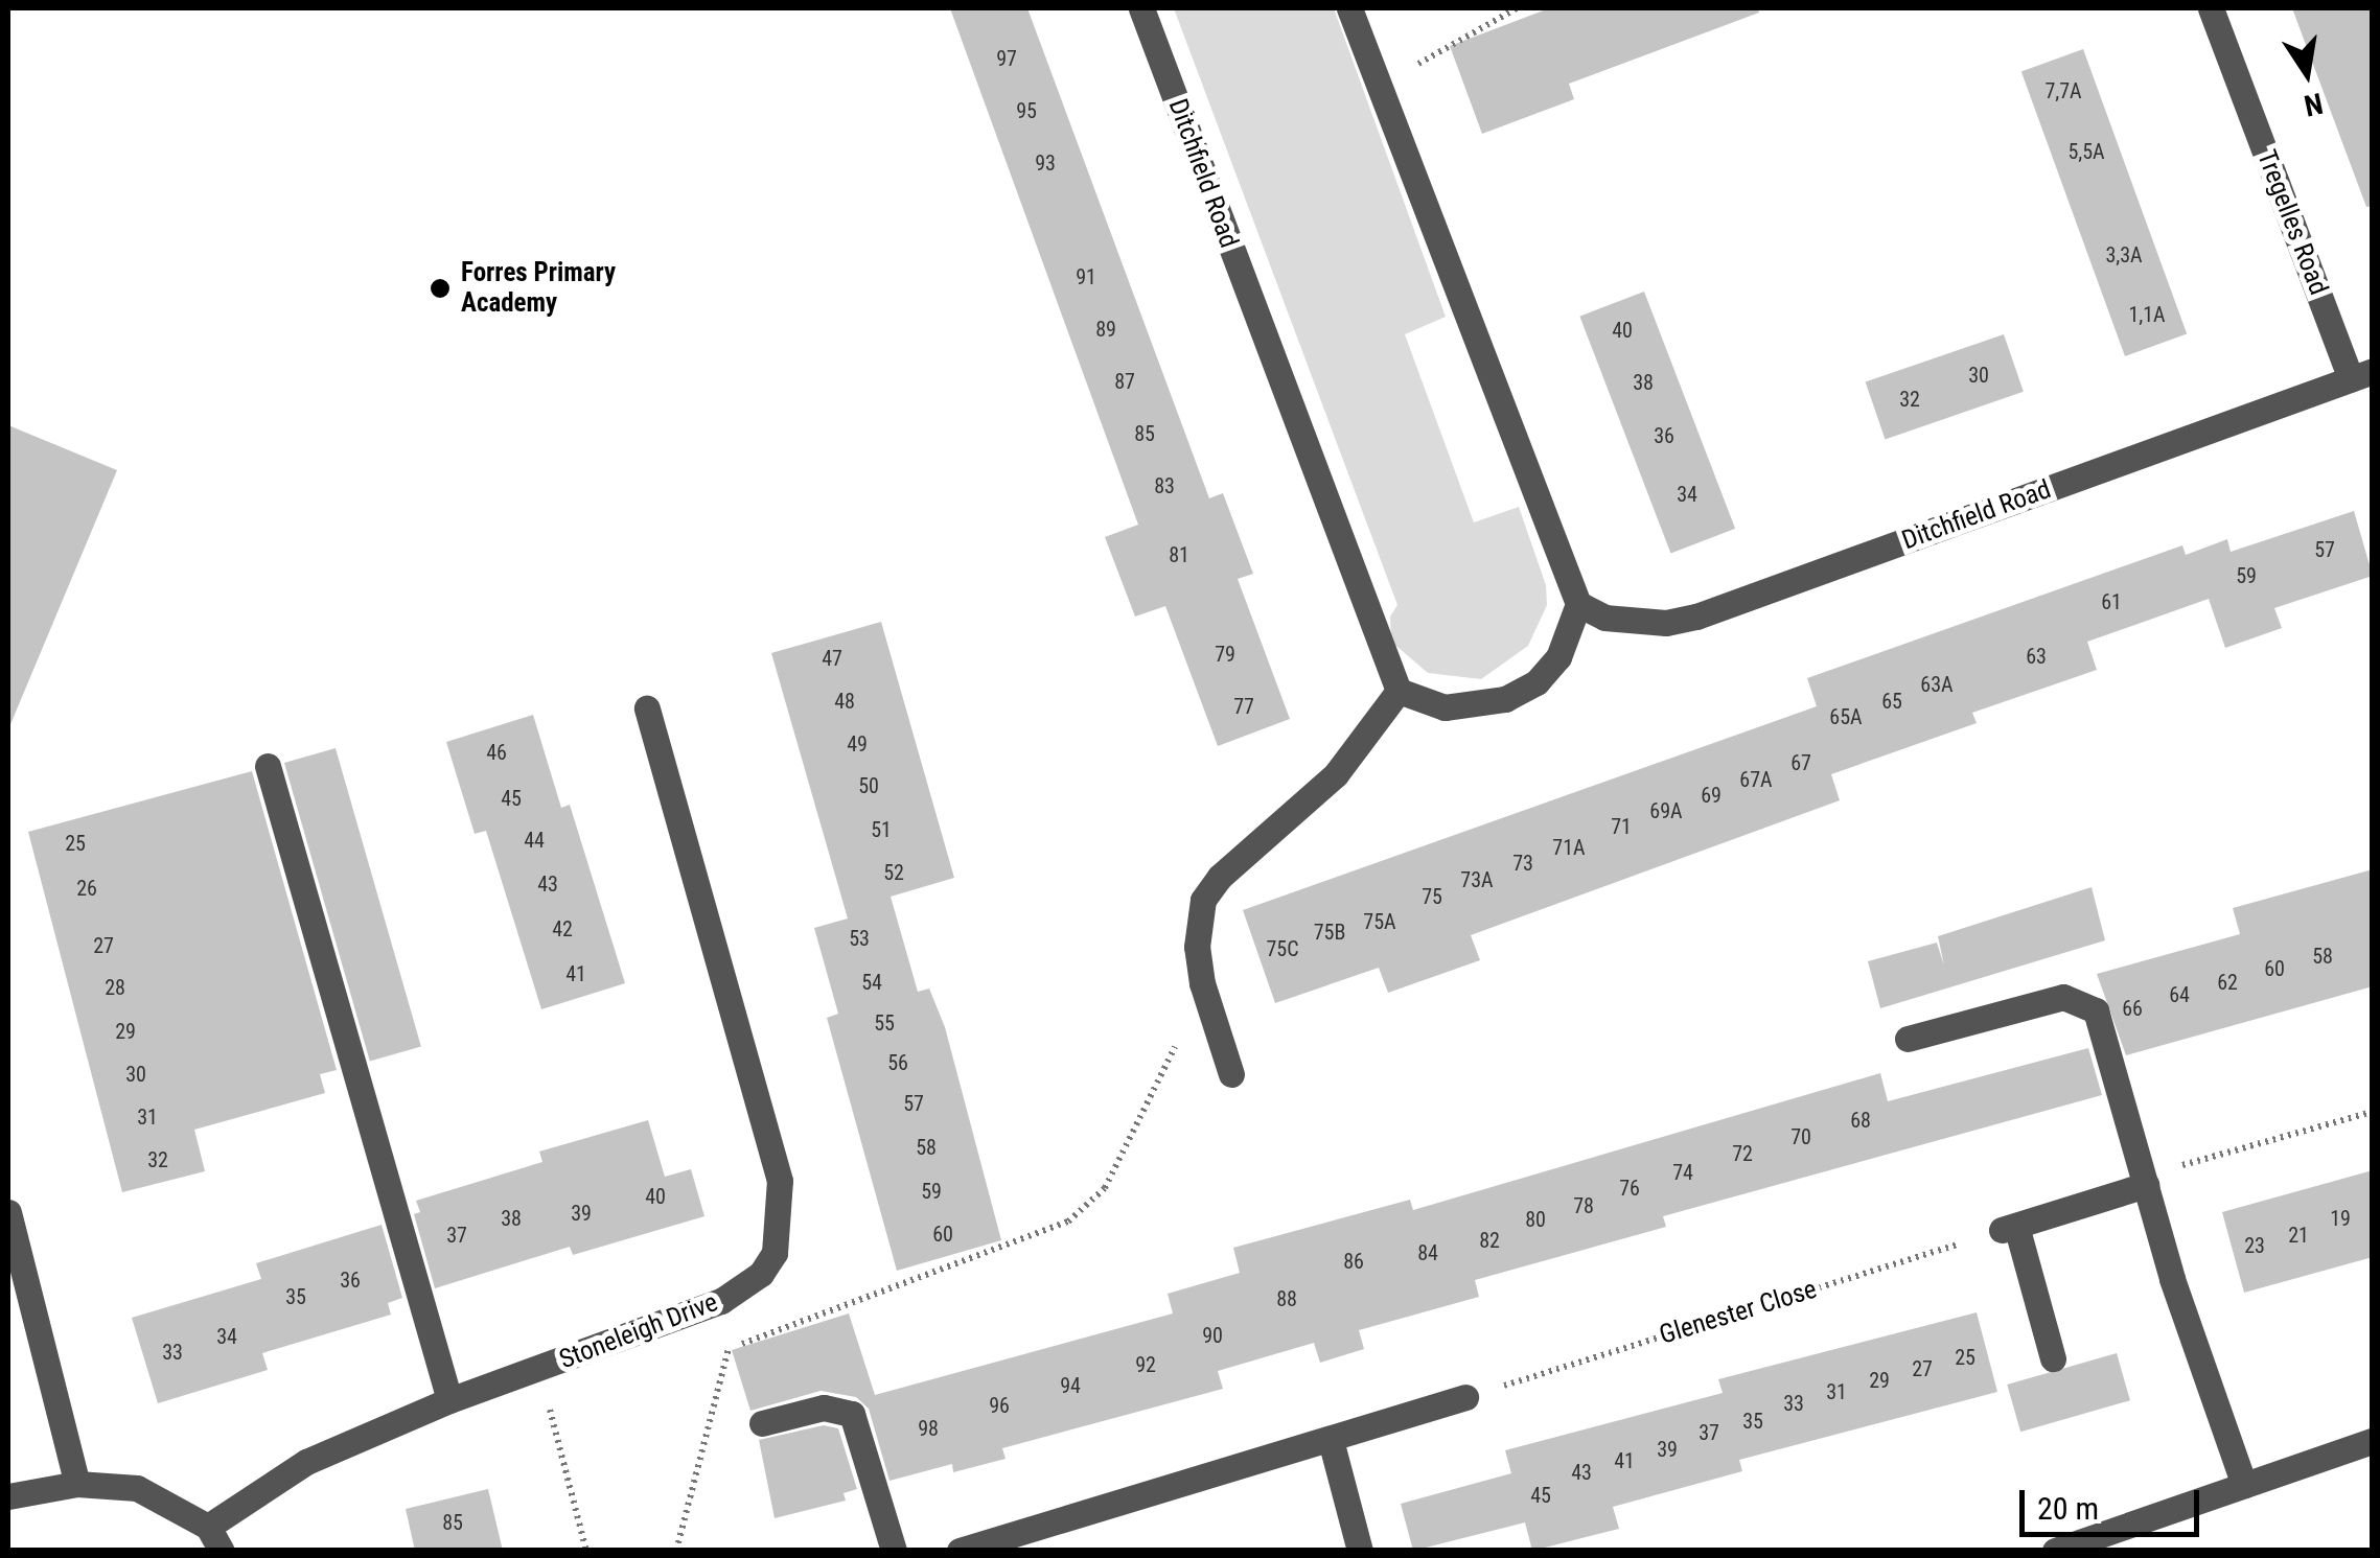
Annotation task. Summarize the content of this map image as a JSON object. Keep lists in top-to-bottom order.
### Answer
{
  "streets": {
    "street": ["Ditchfield Road", "Tregelles Road", "Stoneleigh Drive"],
    "path": ["Glenester Close"]
  },
  "crossings": [
    ["Ditchfield Road", "Tregelles Road"]
  ],
  "places": ["Forres Primary Academy"],
  "house_numbers": [
    "97",
    "7,7A",
    "95",
    "5,5A",
    "93",
    "3,3A",
    "91",
    "1,1A",
    "89",
    "40",
    "30",
    "87",
    "38",
    "32",
    "85",
    "36",
    "83",
    "34",
    "57",
    "81",
    "59",
    "61",
    "79",
    "63",
    "47",
    "63A",
    "48",
    "65",
    "77",
    "65A",
    "49",
    "46",
    "67",
    "67A",
    "50",
    "69",
    "45",
    "69A",
    "71",
    "51",
    "44",
    "25",
    "71A",
    "73",
    "52",
    "73A",
    "43",
    "26",
    "75",
    "75A",
    "42",
    "75B",
    "53",
    "27",
    "75C",
    "58",
    "60",
    "41",
    "54",
    "62",
    "28",
    "64",
    "66",
    "55",
    "29",
    "56",
    "30",
    "57",
    "31",
    "68",
    "70",
    "58",
    "72",
    "32",
    "74",
    "76",
    "59",
    "40",
    "78",
    "39",
    "38",
    "19",
    "80",
    "60",
    "37",
    "21",
    "82",
    "23",
    "84",
    "86",
    "36",
    "35",
    "88",
    "90",
    "34",
    "33",
    "25",
    "92",
    "27",
    "29",
    "94",
    "31",
    "33",
    "96",
    "35",
    "98",
    "37",
    "39",
    "41",
    "43",
    "45",
    "85"
  ],
  "scale_bar": "20 m",
  "north": "bottom"
}
